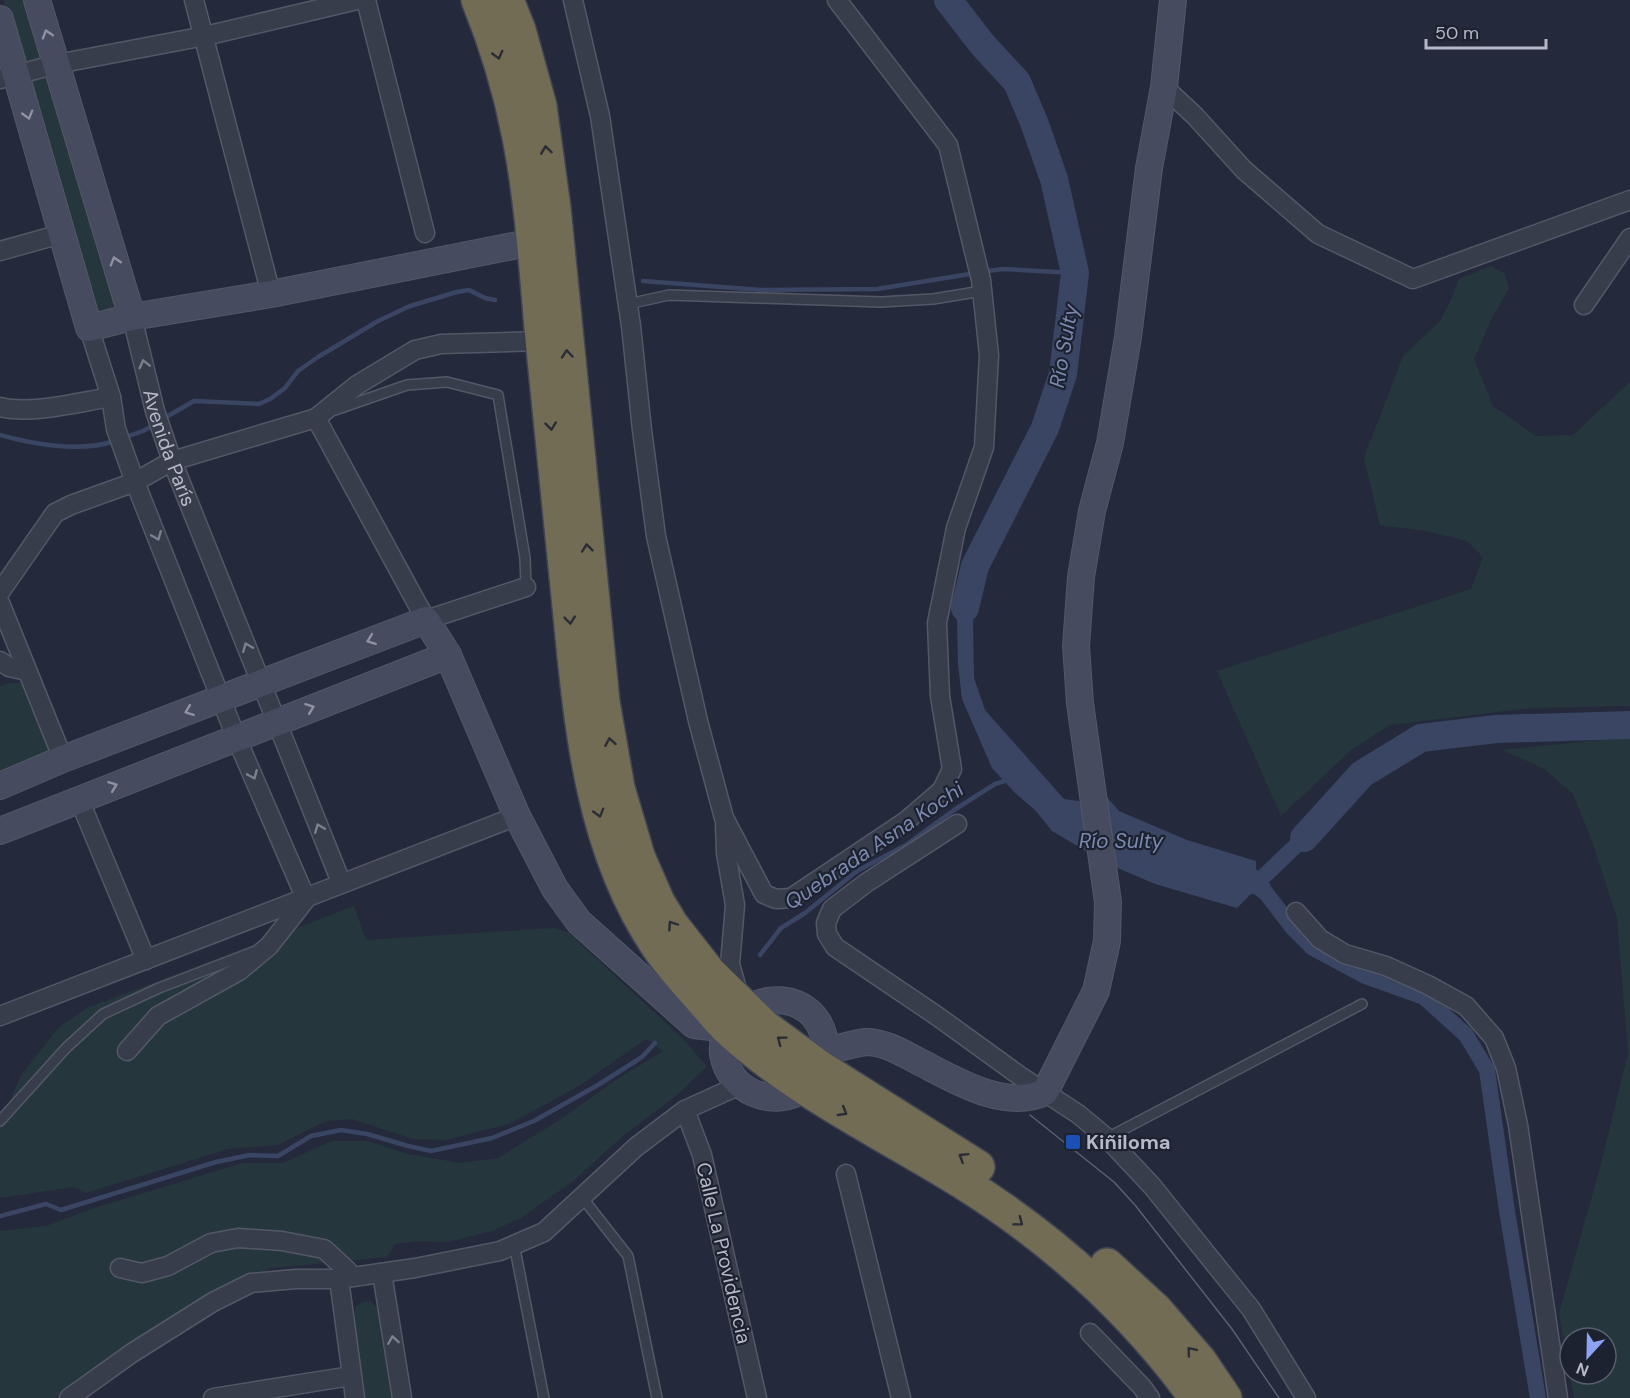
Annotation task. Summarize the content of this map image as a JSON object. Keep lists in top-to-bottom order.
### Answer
{
  "streets": {
    "street": ["Avenida París", "Calle La Providencia"]
  },
  "water": ["Río Sulty", "Quebrada Asna Kochi"],
  "places": {
    "transit": ["Kiñiloma"]
  },
  "scale_bar": "50 m",
  "north": "bottom"
}
